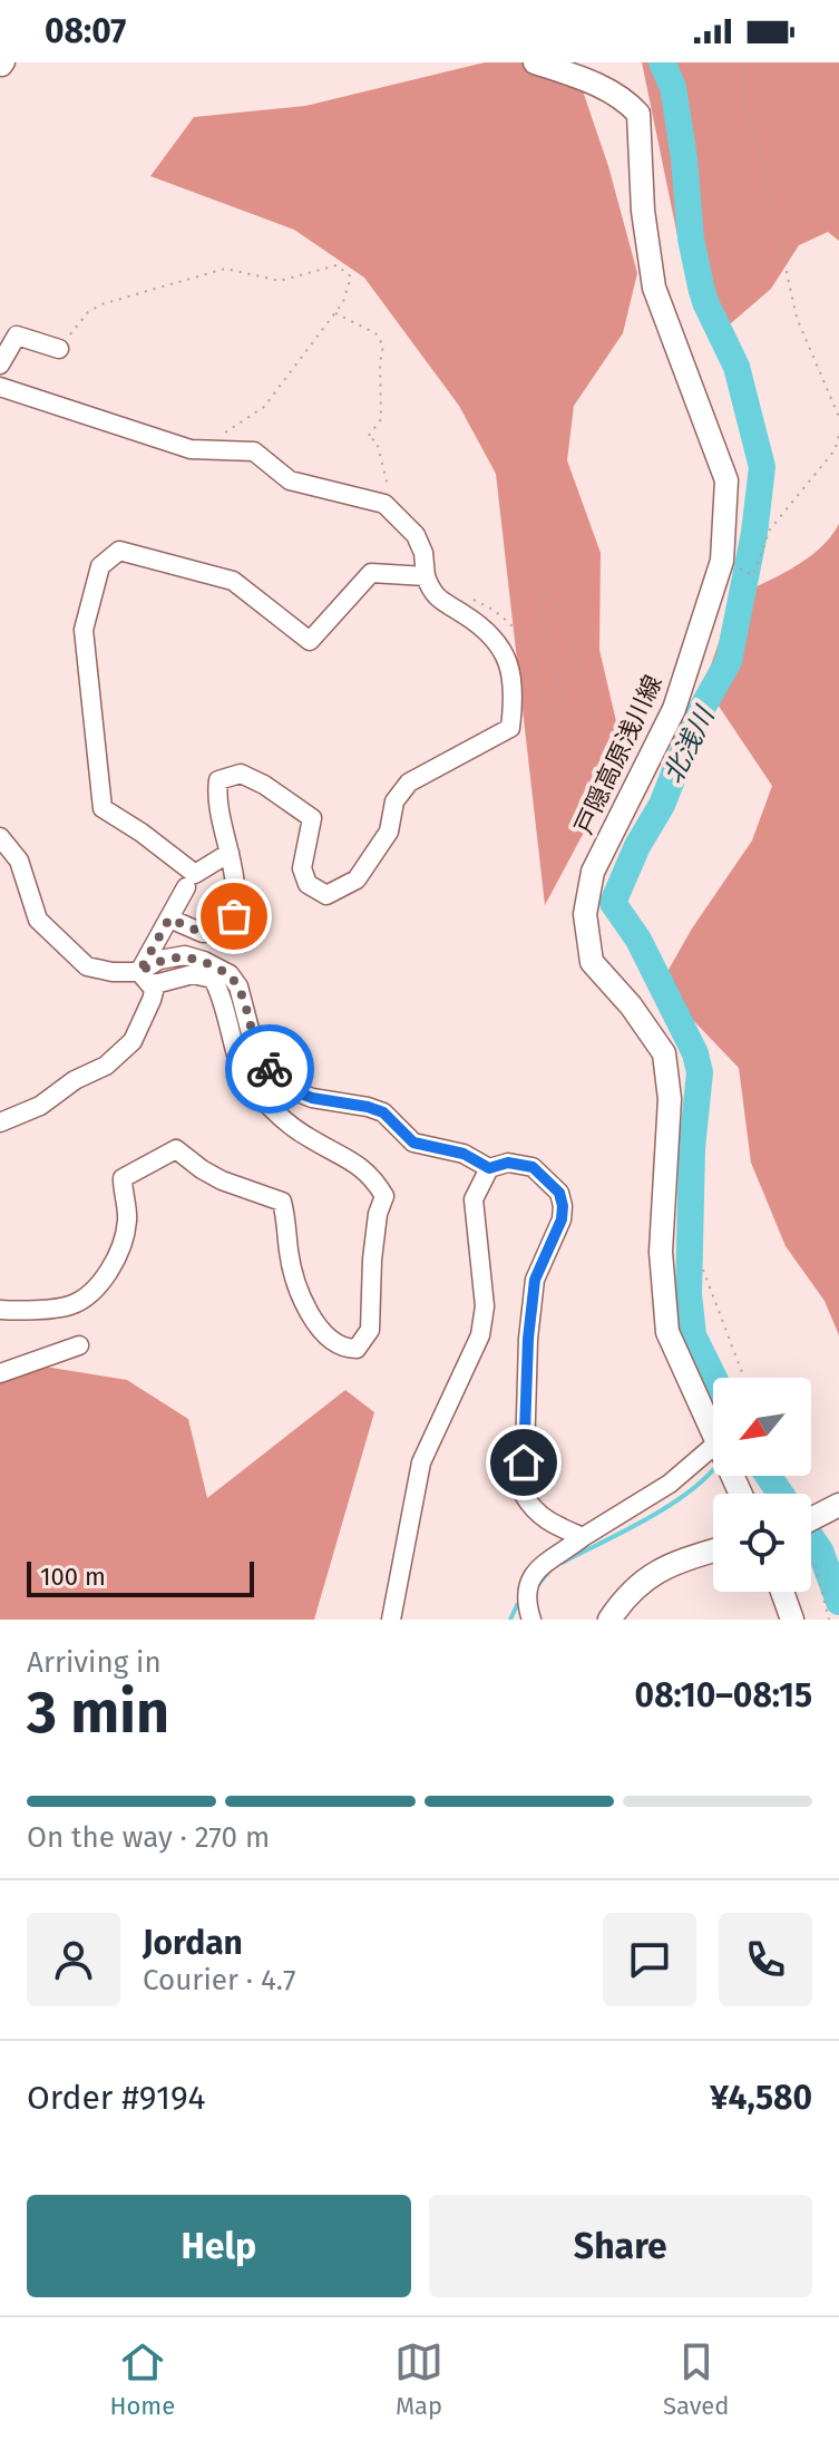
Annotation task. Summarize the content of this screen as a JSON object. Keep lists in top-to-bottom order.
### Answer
{
  "streets": {
    "main road": ["戸隠高原浅川線"]
  },
  "water": ["北浅川"],
  "scale_bar": "100 m",
  "north": "bottom left",
  "page": {
    "status": "08:07",
    "scale": "100 m",
    "heading": ["3 min", "Arriving in", "08:10–08:15"],
    "panel": [
      "Jordan",
      "Courier · 4.7",
      "Order #9194",
      "¥4,580"
    ],
    "bar": "On the way · 270 m",
    "buttons": ["Help", "Share"],
    "tabs": ["Home", "Map", "Saved"]
  }
}
